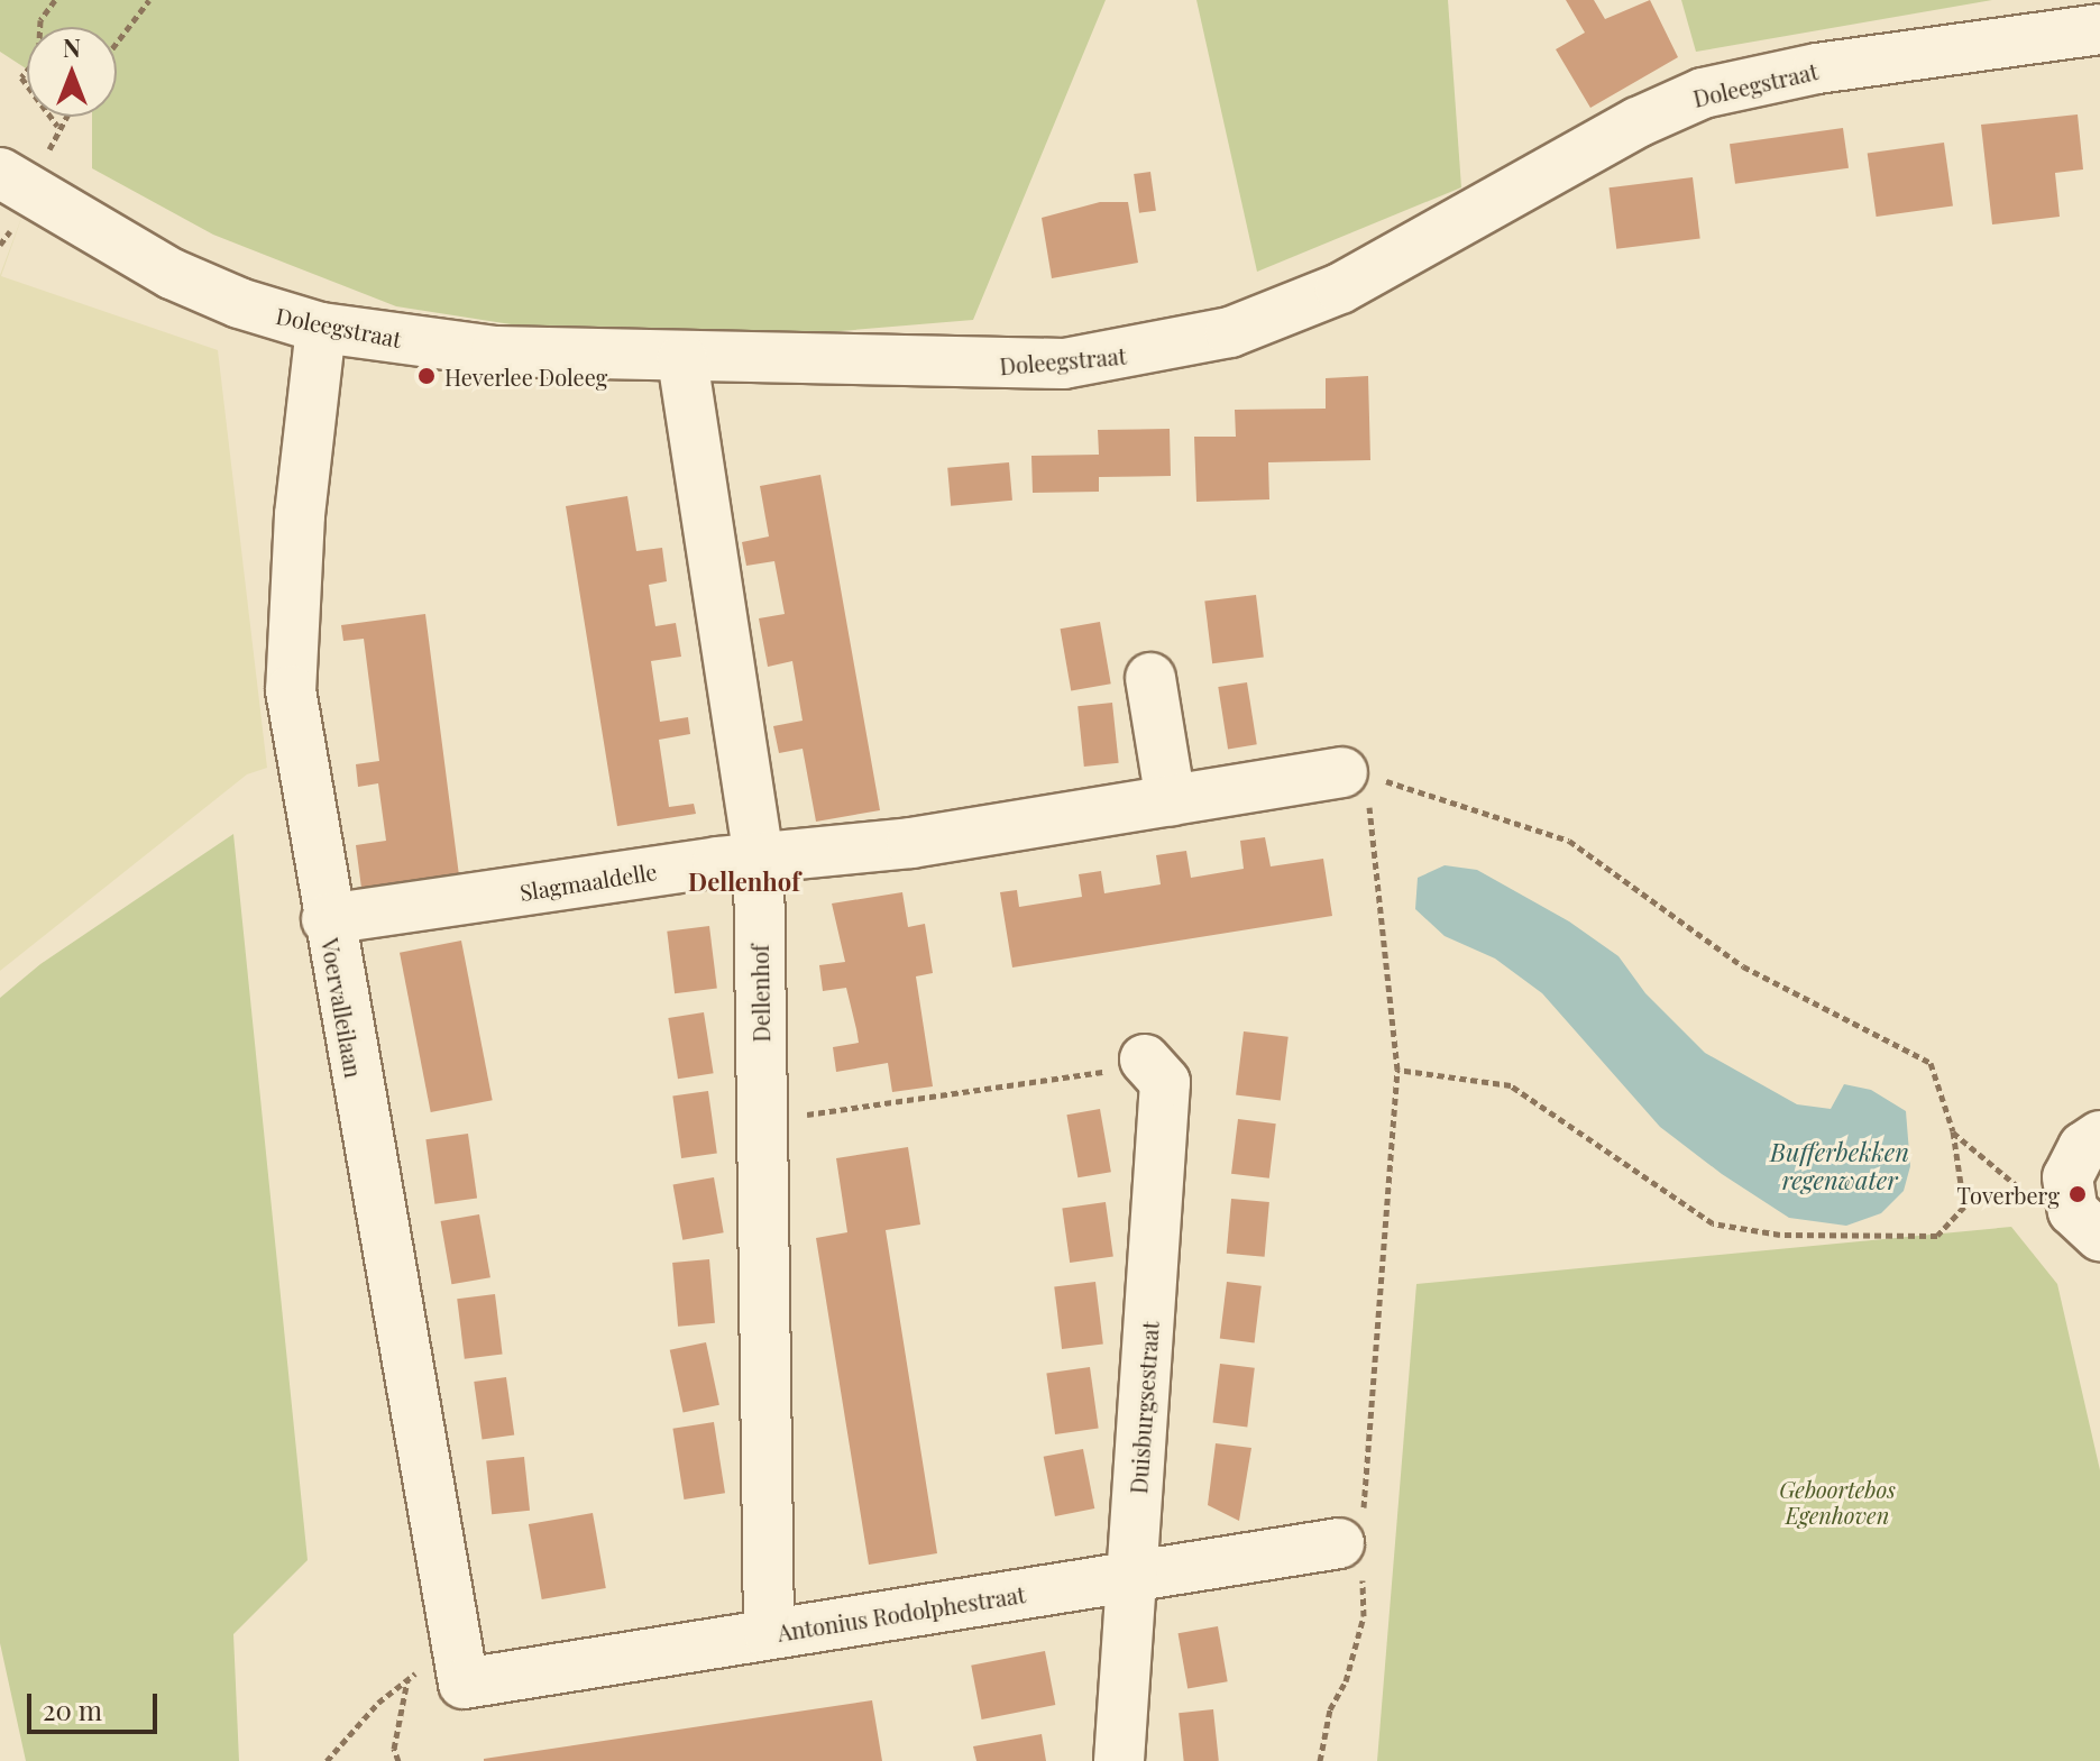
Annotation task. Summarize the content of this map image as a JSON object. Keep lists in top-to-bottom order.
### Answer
{
  "streets": {
    "street": [
      "Doleegstraat",
      "Slagmaaldelle",
      "Dellenhof",
      "Voervalleilaan",
      "Duisburgsestraat",
      "Antonius Rodolphestraat"
    ]
  },
  "crossings": [
    ["Doleegstraat", "Dellenhof"],
    ["Doleegstraat", "Voervalleilaan"],
    ["Slagmaaldelle", "Dellenhof"],
    ["Slagmaaldelle", "Voervalleilaan"],
    ["Dellenhof", "Antonius Rodolphestraat"],
    ["Voervalleilaan", "Antonius Rodolphestraat"],
    ["Duisburgsestraat", "Antonius Rodolphestraat"]
  ],
  "districts": ["Dellenhof"],
  "water": ["Bufferbekken regenwater"],
  "parks": ["Geboortebos Egenhoven"],
  "places": ["Heverlee Doleeg", "Toverberg"],
  "scale_bar": "20 m",
  "north": "top"
}
